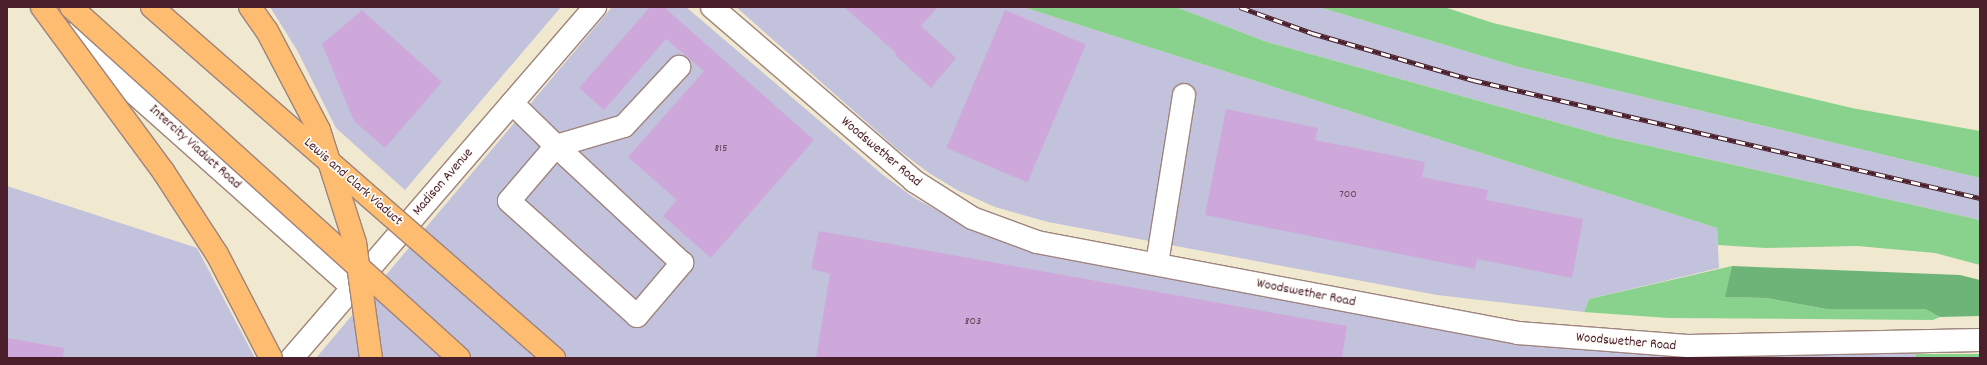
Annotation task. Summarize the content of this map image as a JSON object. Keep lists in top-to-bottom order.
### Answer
{
  "streets": {
    "highway": ["Lewis and Clark Viaduct"],
    "street": ["Intercity Viaduct Road", "Woodswether Road", "Madison Avenue"]
  },
  "crossings": [
    ["Intercity Viaduct Road", "Madison Avenue"]
  ],
  "house_numbers": ["815", "700", "803"]
}
